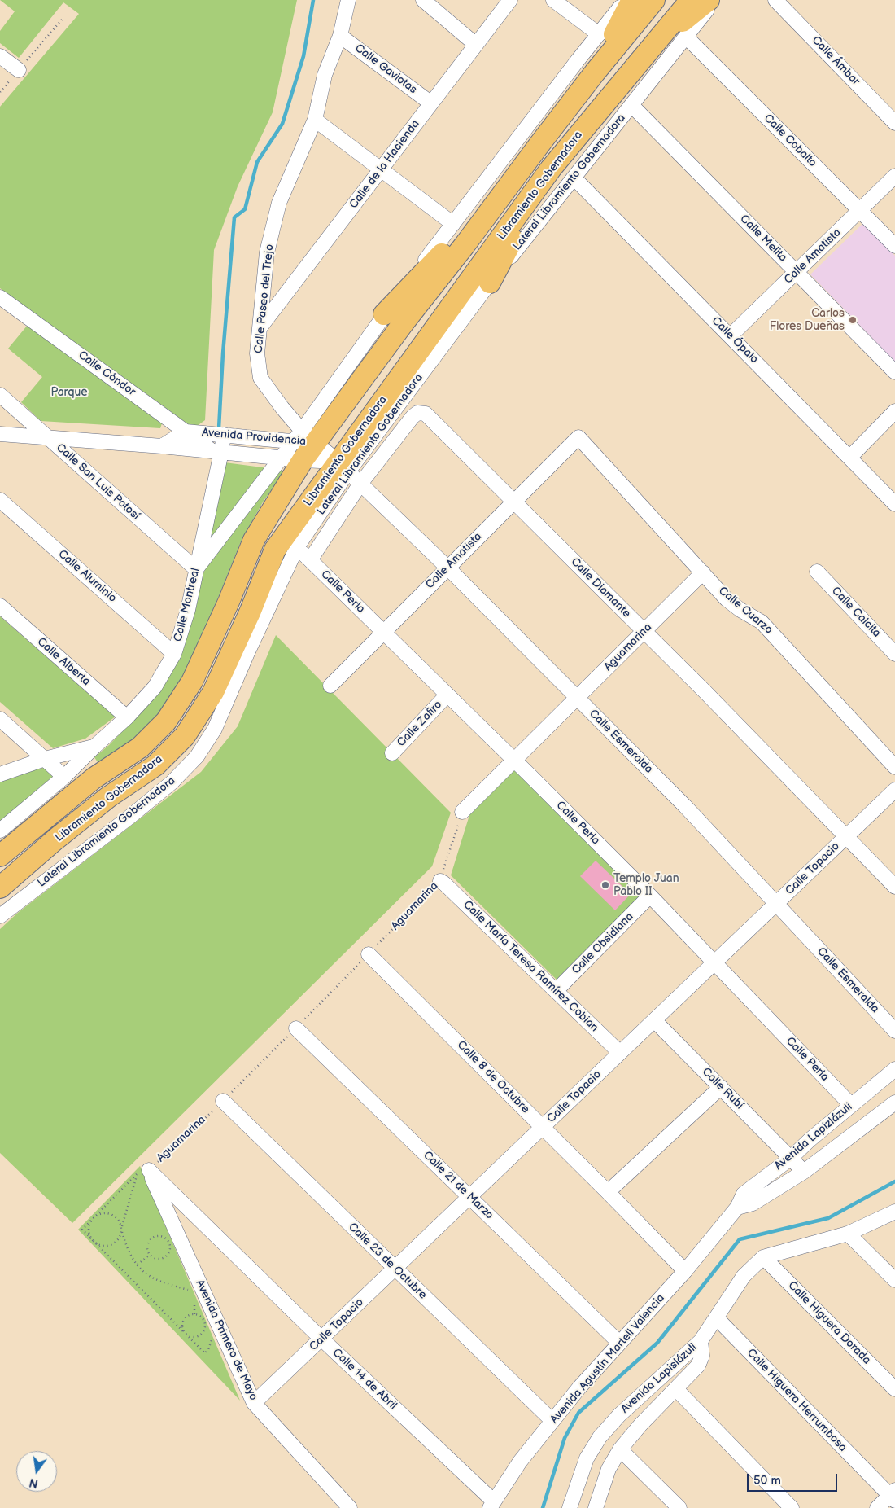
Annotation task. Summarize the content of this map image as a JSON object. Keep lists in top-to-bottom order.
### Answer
{
  "streets": {
    "highway": ["Libramiento Gobernadora"],
    "street": [
      "Calle Ámbar",
      "Calle Gaviotas",
      "Calle Cobalto",
      "Calle de la Hacienda",
      "Lateral Libramiento Gobernadora",
      "Calle Melita",
      "Calle Amatista",
      "Calle Paseo del Trejo",
      "Calle Ópalo",
      "Calle Cóndor",
      "Avenida Providencia",
      "Calle San Luis Potosí",
      "Calle Aluminio",
      "Calle Diamante",
      "Calle Perla",
      "Calle Montreal",
      "Calle Cuarzo",
      "Calle Calcita",
      "Aguamarina",
      "Calle Alberta",
      "Calle Zafiro",
      "Calle Esmeralda",
      "Calle Topacio",
      "Calle Obsidiana",
      "Calle María Teresa Ramírez Cobian",
      "Calle 8 de Octubre",
      "Calle Rubí",
      "Avenida Lapizlázuli",
      "Calle 21 de Marzo",
      "Calle 23 de Octubre",
      "Calle Higuera Dorada",
      "Avenida Primero de Mayo",
      "Avenida Agustín Martell Valencia",
      "Avenida Lapislázuli",
      "Calle 14 de Abril",
      "Calle Higuera Herrumbosa"
    ]
  },
  "crossings": [
    ["Calle Gaviotas", "Calle de la Hacienda"],
    ["Calle Gaviotas", "Calle Paseo del Trejo"],
    ["Calle Cobalto", "Lateral Libramiento Gobernadora"],
    ["Calle Cobalto", "Calle Amatista"],
    ["Calle de la Hacienda", "Calle Paseo del Trejo"],
    ["Lateral Libramiento Gobernadora", "Libramiento Gobernadora"],
    ["Lateral Libramiento Gobernadora", "Calle Melita"],
    ["Lateral Libramiento Gobernadora", "Calle Ópalo"],
    ["Lateral Libramiento Gobernadora", "Avenida Providencia"],
    ["Lateral Libramiento Gobernadora", "Calle Perla"],
    ["Lateral Libramiento Gobernadora", "Calle Esmeralda"],
    ["Libramiento Gobernadora", "Calle Paseo del Trejo"],
    ["Libramiento Gobernadora", "Avenida Providencia"],
    ["Libramiento Gobernadora", "Calle Esmeralda"],
    ["Calle Melita", "Calle Amatista"],
    ["Calle Amatista", "Calle Ópalo"],
    ["Calle Amatista", "Calle Diamante"],
    ["Calle Amatista", "Calle Perla"],
    ["Calle Amatista", "Calle Cuarzo"],
    ["Calle Amatista", "Calle Esmeralda"],
    ["Calle Paseo del Trejo", "Avenida Providencia"],
    ["Calle Cóndor", "Avenida Providencia"],
    ["Calle Cóndor", "Calle Montreal"],
    ["Avenida Providencia", "Calle San Luis Potosí"],
    ["Avenida Providencia", "Calle Montreal"],
    ["Avenida Providencia", "Calle Esmeralda"],
    ["Calle San Luis Potosí", "Calle Montreal"],
    ["Calle Aluminio", "Calle Montreal"],
    ["Calle Diamante", "Aguamarina"],
    ["Calle Diamante", "Calle Esmeralda"],
    ["Calle Diamante", "Calle Topacio"],
    ["Calle Perla", "Aguamarina"],
    ["Calle Perla", "Calle Zafiro"],
    ["Calle Perla", "Calle Topacio"],
    ["Calle Perla", "Calle Obsidiana"],
    ["Calle Perla", "Avenida Lapizlázuli"],
    ["Calle Montreal", "Calle Alberta"],
    ["Calle Cuarzo", "Aguamarina"],
    ["Aguamarina", "Calle Esmeralda"],
    ["Aguamarina", "Calle María Teresa Ramírez Cobian"],
    ["Aguamarina", "Calle 8 de Octubre"],
    ["Aguamarina", "Calle 21 de Marzo"],
    ["Aguamarina", "Calle 23 de Octubre"],
    ["Aguamarina", "Avenida Primero de Mayo"],
    ["Aguamarina", "Calle 14 de Abril"],
    ["Calle Esmeralda", "Calle Topacio"],
    ["Calle Topacio", "Calle María Teresa Ramírez Cobian"],
    ["Calle Topacio", "Calle 8 de Octubre"],
    ["Calle Topacio", "Calle Rubí"],
    ["Calle Topacio", "Calle 21 de Marzo"],
    ["Calle Topacio", "Calle 23 de Octubre"],
    ["Calle Topacio", "Avenida Primero de Mayo"],
    ["Calle Topacio", "Calle 14 de Abril"],
    ["Calle Obsidiana", "Calle María Teresa Ramírez Cobian"],
    ["Calle 8 de Octubre", "Avenida Lapizlázuli"],
    ["Calle 8 de Octubre", "Avenida Agustín Martell Valencia"],
    ["Calle Rubí", "Avenida Lapizlázuli"],
    ["Avenida Lapizlázuli", "Avenida Agustín Martell Valencia"],
    ["Calle 21 de Marzo", "Avenida Agustín Martell Valencia"],
    ["Calle 23 de Octubre", "Avenida Agustín Martell Valencia"],
    ["Avenida Primero de Mayo", "Calle 14 de Abril"],
    ["Avenida Agustín Martell Valencia", "Calle 14 de Abril"]
  ],
  "parks": ["Parque"],
  "places": ["Carlos Flores Dueñas", "Templo Juan Pablo II"],
  "scale_bar": "50 m",
  "north": "bottom"
}
